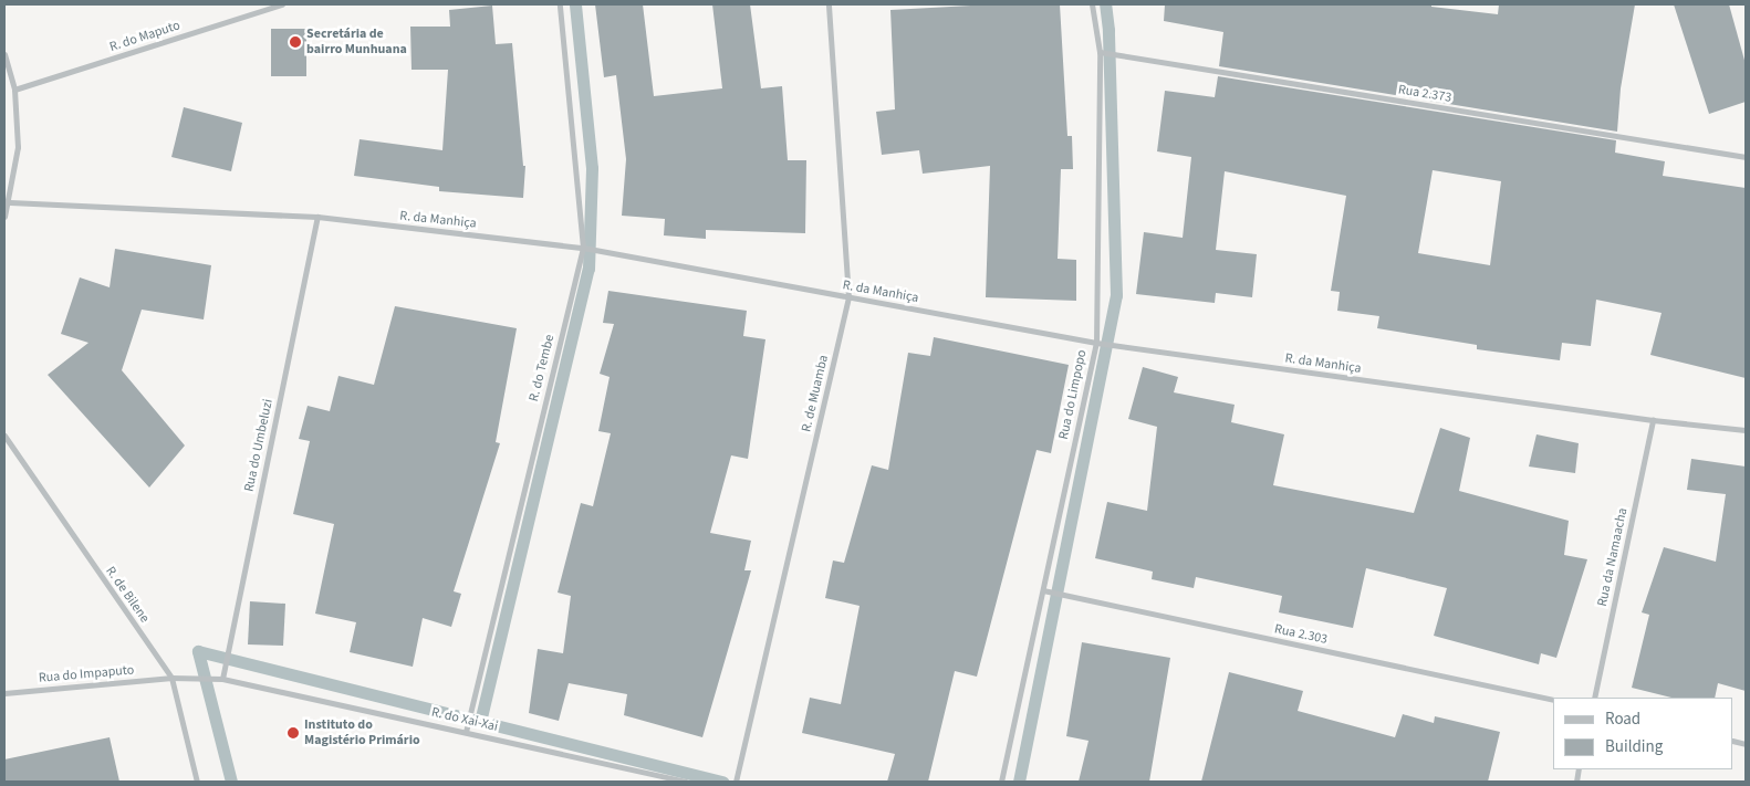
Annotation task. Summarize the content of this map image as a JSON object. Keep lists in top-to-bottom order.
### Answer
{
  "streets": {
    "street": [
      "R. do Maputo",
      "Rua 2.373",
      "R. da Manhiça",
      "R. do Tembe",
      "R. de Muamba",
      "Rua do Limpopo",
      "Rua do Umbeluzi",
      "Rua da Namaacha",
      "R. de Bilene",
      "Rua 2.303",
      "Rua do Impaputo",
      "R. do Xai-Xai"
    ]
  },
  "crossings": [
    ["Rua 2.373", "Rua do Limpopo"],
    ["R. da Manhiça", "R. do Tembe"],
    ["R. da Manhiça", "R. de Muamba"],
    ["R. da Manhiça", "Rua do Limpopo"],
    ["R. da Manhiça", "Rua do Umbeluzi"],
    ["R. da Manhiça", "Rua da Namaacha"],
    ["R. do Tembe", "R. do Xai-Xai"],
    ["Rua do Limpopo", "Rua 2.303"],
    ["Rua do Umbeluzi", "R. do Xai-Xai"],
    ["R. de Bilene", "Rua do Impaputo"],
    ["R. de Bilene", "R. do Xai-Xai"],
    ["Rua do Impaputo", "R. do Xai-Xai"]
  ],
  "places": ["Secretária de bairro Munhuana", "Instituto do Magistério Primário"],
  "legend": ["Road", "Building"]
}
